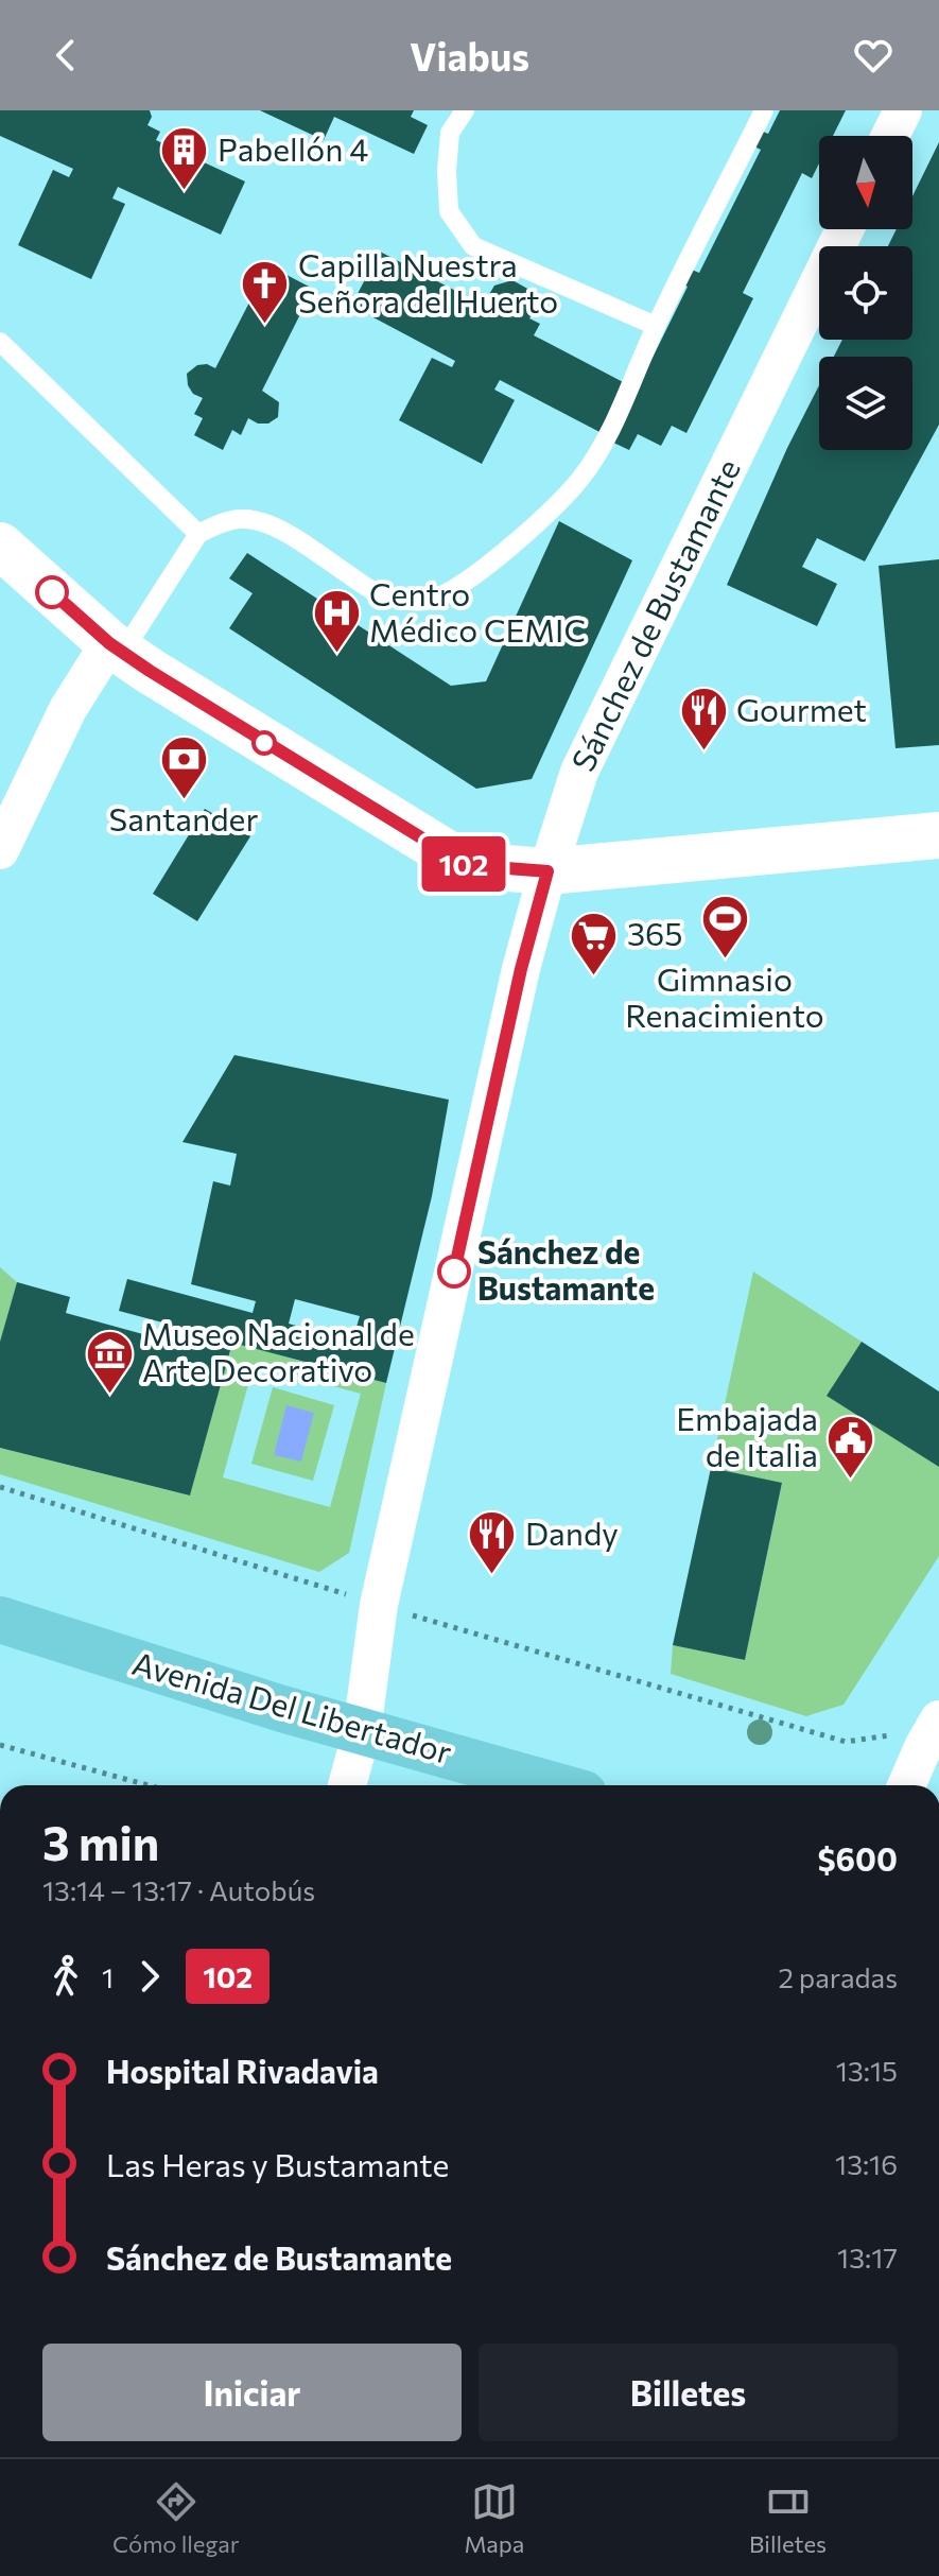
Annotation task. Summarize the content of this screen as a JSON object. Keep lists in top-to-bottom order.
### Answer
{
  "streets": {
    "main road": ["Avenida Del Libertador"],
    "street": ["Sánchez de Bustamante"]
  },
  "crossings": [
    ["Sánchez de Bustamante", "Avenida Del Libertador"]
  ],
  "places": {
    "building": ["Pabellón 4"],
    "church": ["Capilla Nuestra Señora del Huerto"],
    "hospital": ["Centro Médico CEMIC"],
    "restaurant": ["Gourmet", "Dandy"],
    "bank": ["Santander"],
    "sports": ["Gimnasio Renacimiento"],
    "supermarket": ["365"],
    "other": ["Sánchez de Bustamante"],
    "museum": ["Museo Nacional de Arte Decorativo"],
    "public building": ["Embajada de Italia"]
  },
  "lines": ["bus line 102"],
  "north": "bottom",
  "page": {
    "header": "Viabus",
    "on_map": "102",
    "heading": ["3 min", "13:14 – 13:17 · Autobús", "$600"],
    "legs": ["1", "102", "2 paradas"],
    "list": [
      {
        "name": "Hospital Rivadavia",
        "value": "13:15"
      },
      {
        "name": "Las Heras y Bustamante",
        "value": "13:16"
      },
      {
        "name": "Sánchez de Bustamante",
        "value": "13:17"
      }
    ],
    "buttons": ["Iniciar", "Billetes"],
    "tabs": ["Cómo llegar", "Mapa", "Billetes"]
  }
}
